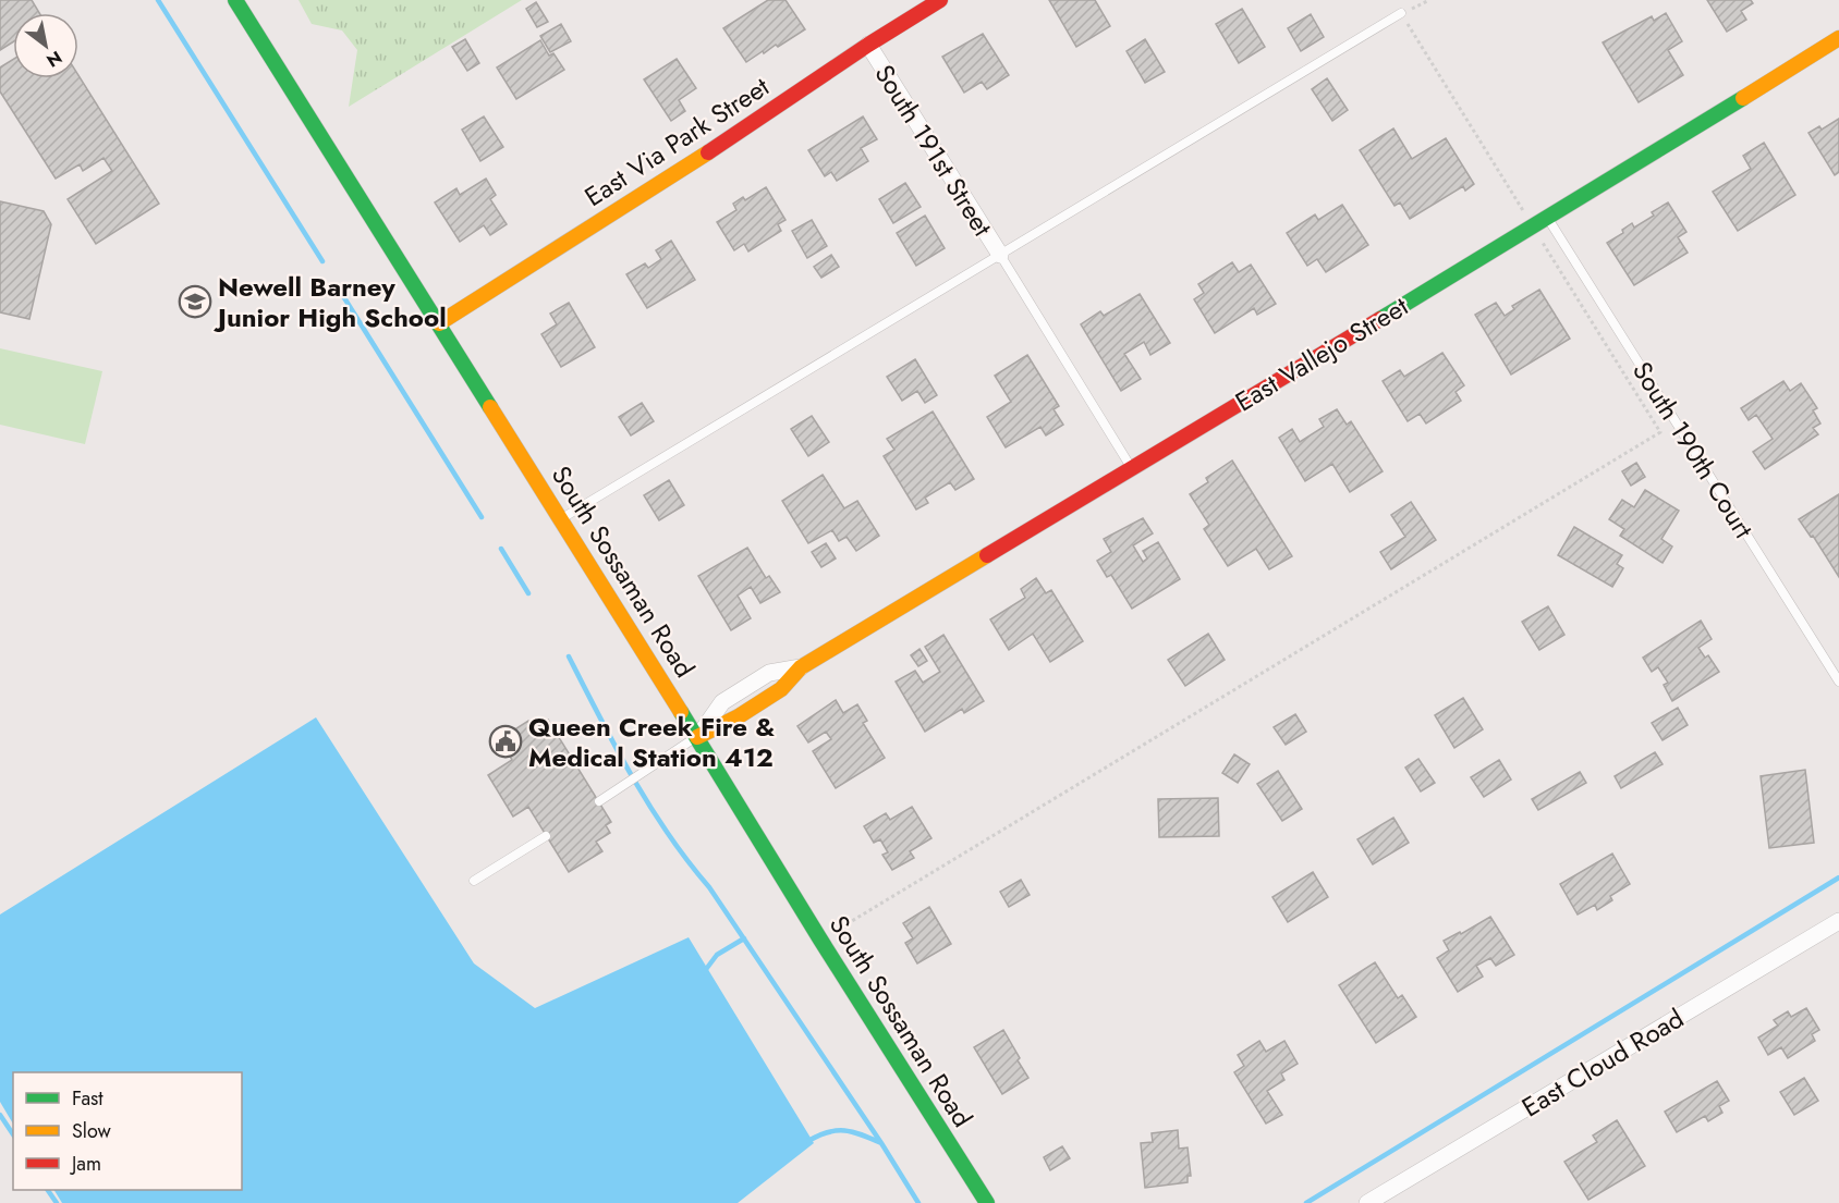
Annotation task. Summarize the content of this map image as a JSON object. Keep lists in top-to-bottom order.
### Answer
{
  "streets": {
    "street": [
      "East Via Park Street",
      "South 191st Street",
      "East Vallejo Street",
      "South Sossaman Road",
      "East Cloud Road"
    ],
    "lane": ["South 190th Court"]
  },
  "crossings": [
    ["East Via Park Street", "South 191st Street"],
    ["East Via Park Street", "South Sossaman Road"],
    ["East Vallejo Street", "South 190th Court"],
    ["East Vallejo Street", "South Sossaman Road"]
  ],
  "places": {
    "school or university": ["Newell Barney Junior High School"],
    "public building": ["Queen Creek Fire & Medical Station 412"]
  },
  "legend": ["Fast", "Slow", "Jam"],
  "north": "bottom right"
}
